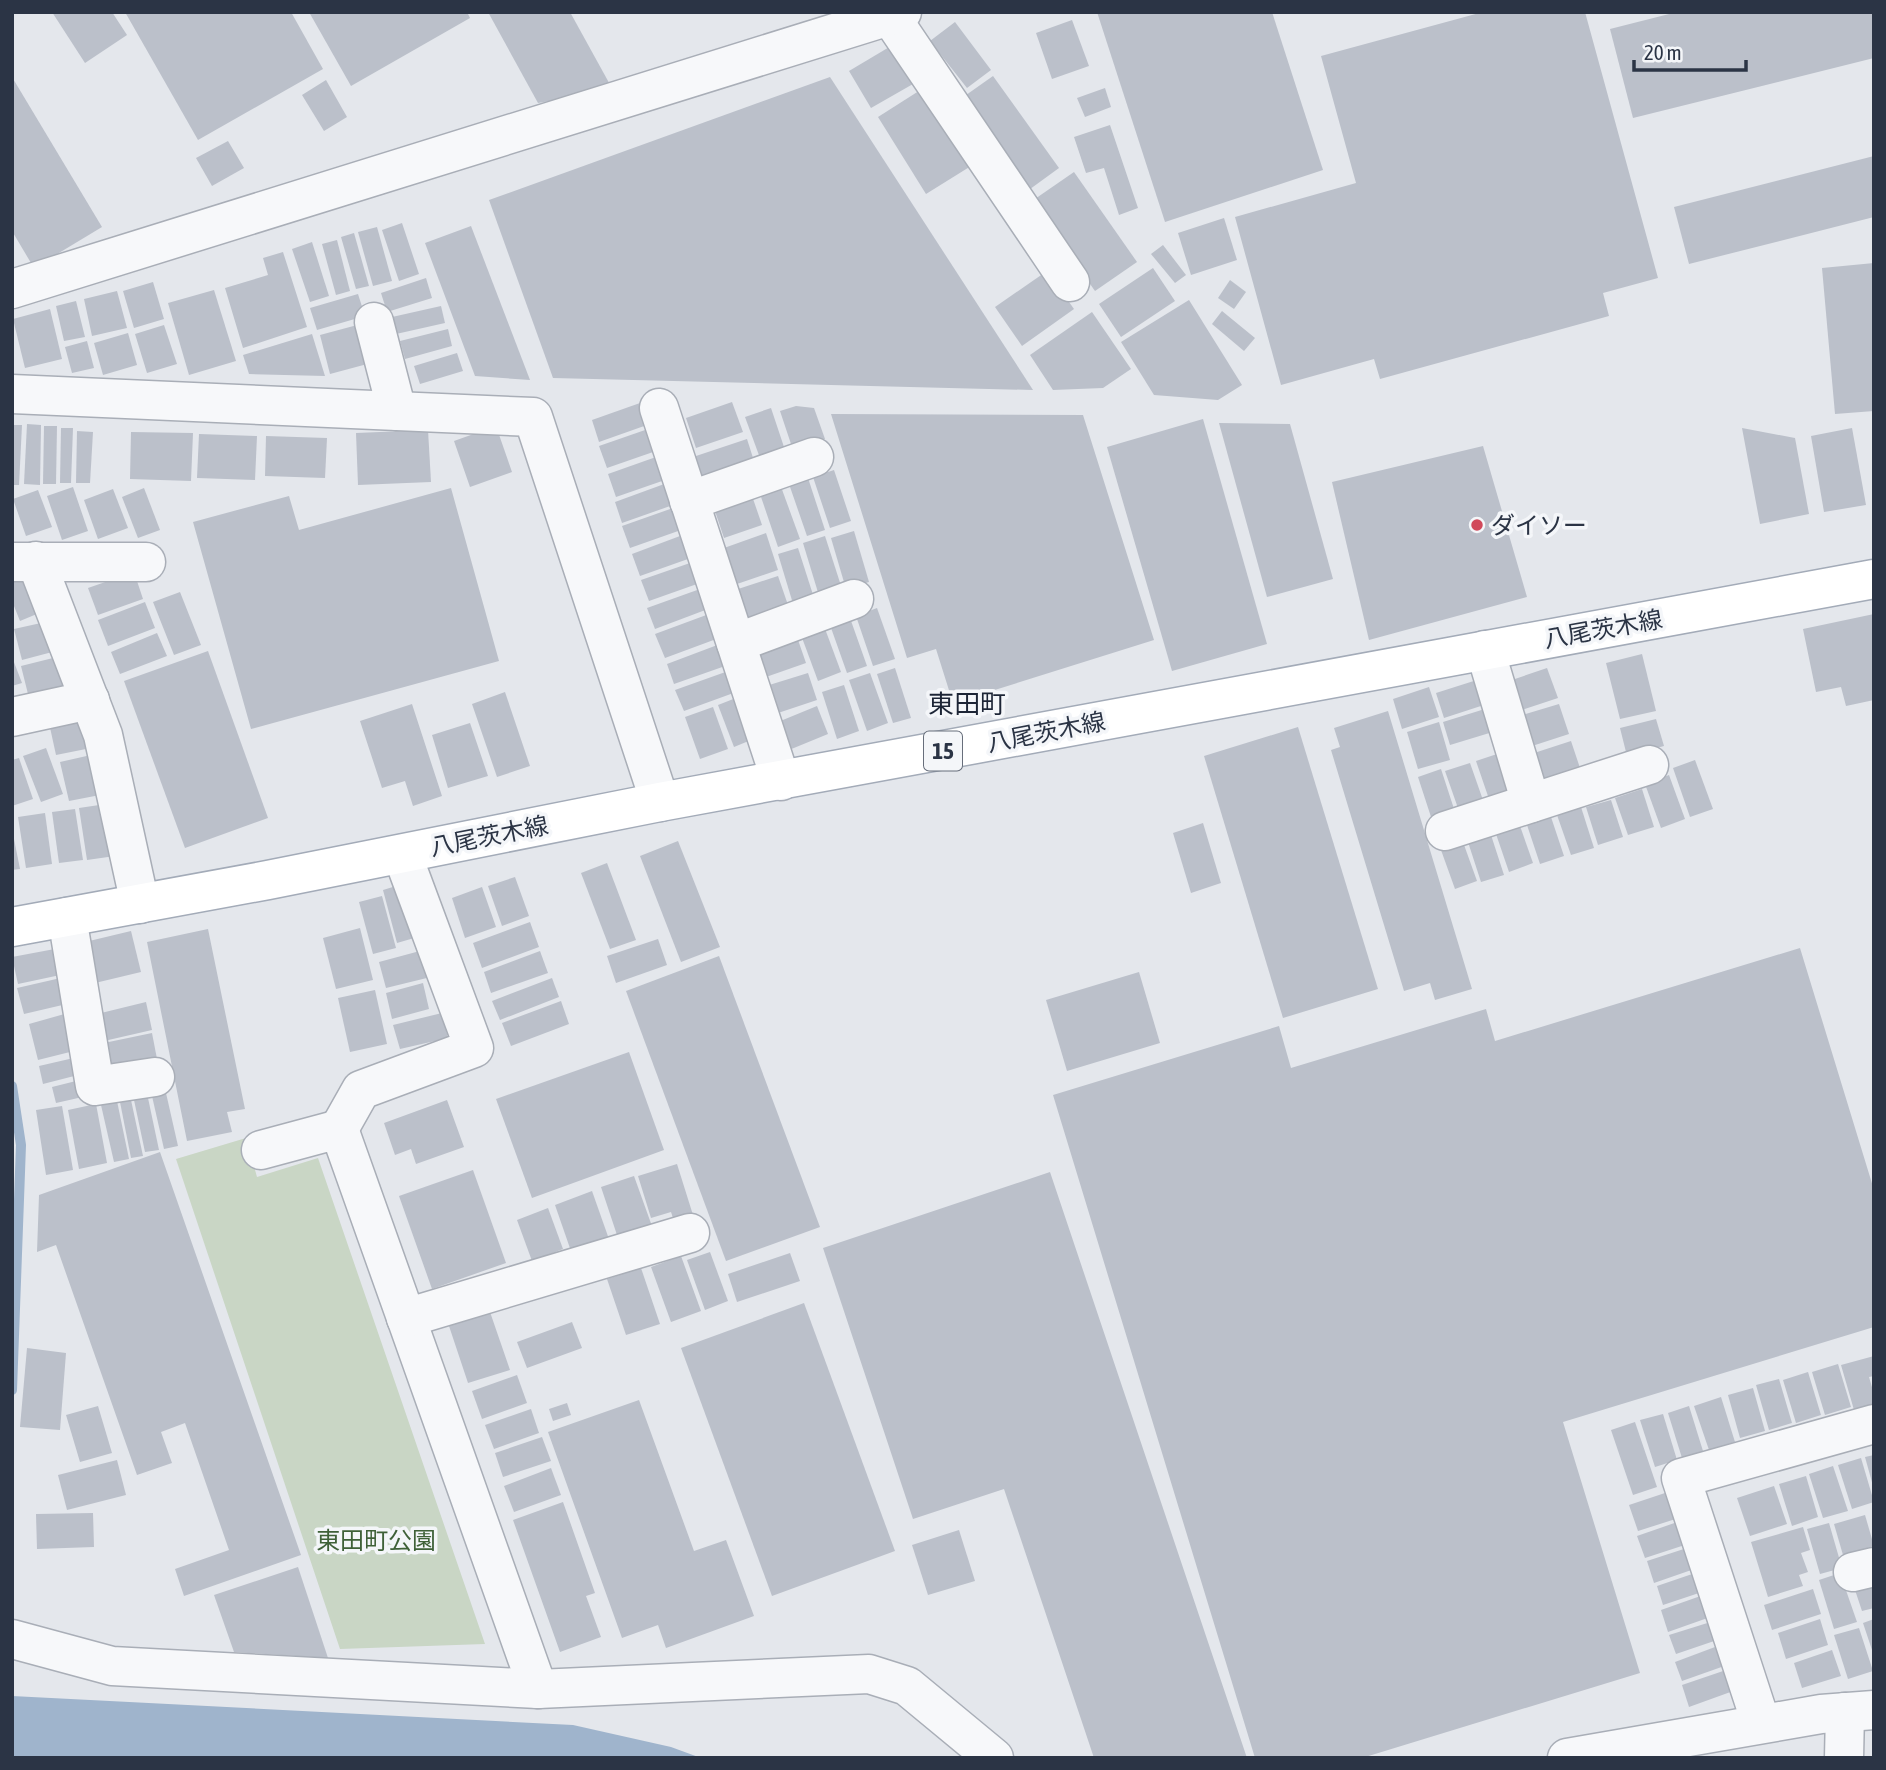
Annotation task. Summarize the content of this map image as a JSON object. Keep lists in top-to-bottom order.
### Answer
{
  "streets": {
    "main road": ["八尾茨木線", "15"]
  },
  "districts": ["東田町"],
  "parks": ["東田町公園"],
  "places": ["ダイソー"],
  "scale_bar": "20 m"
}
